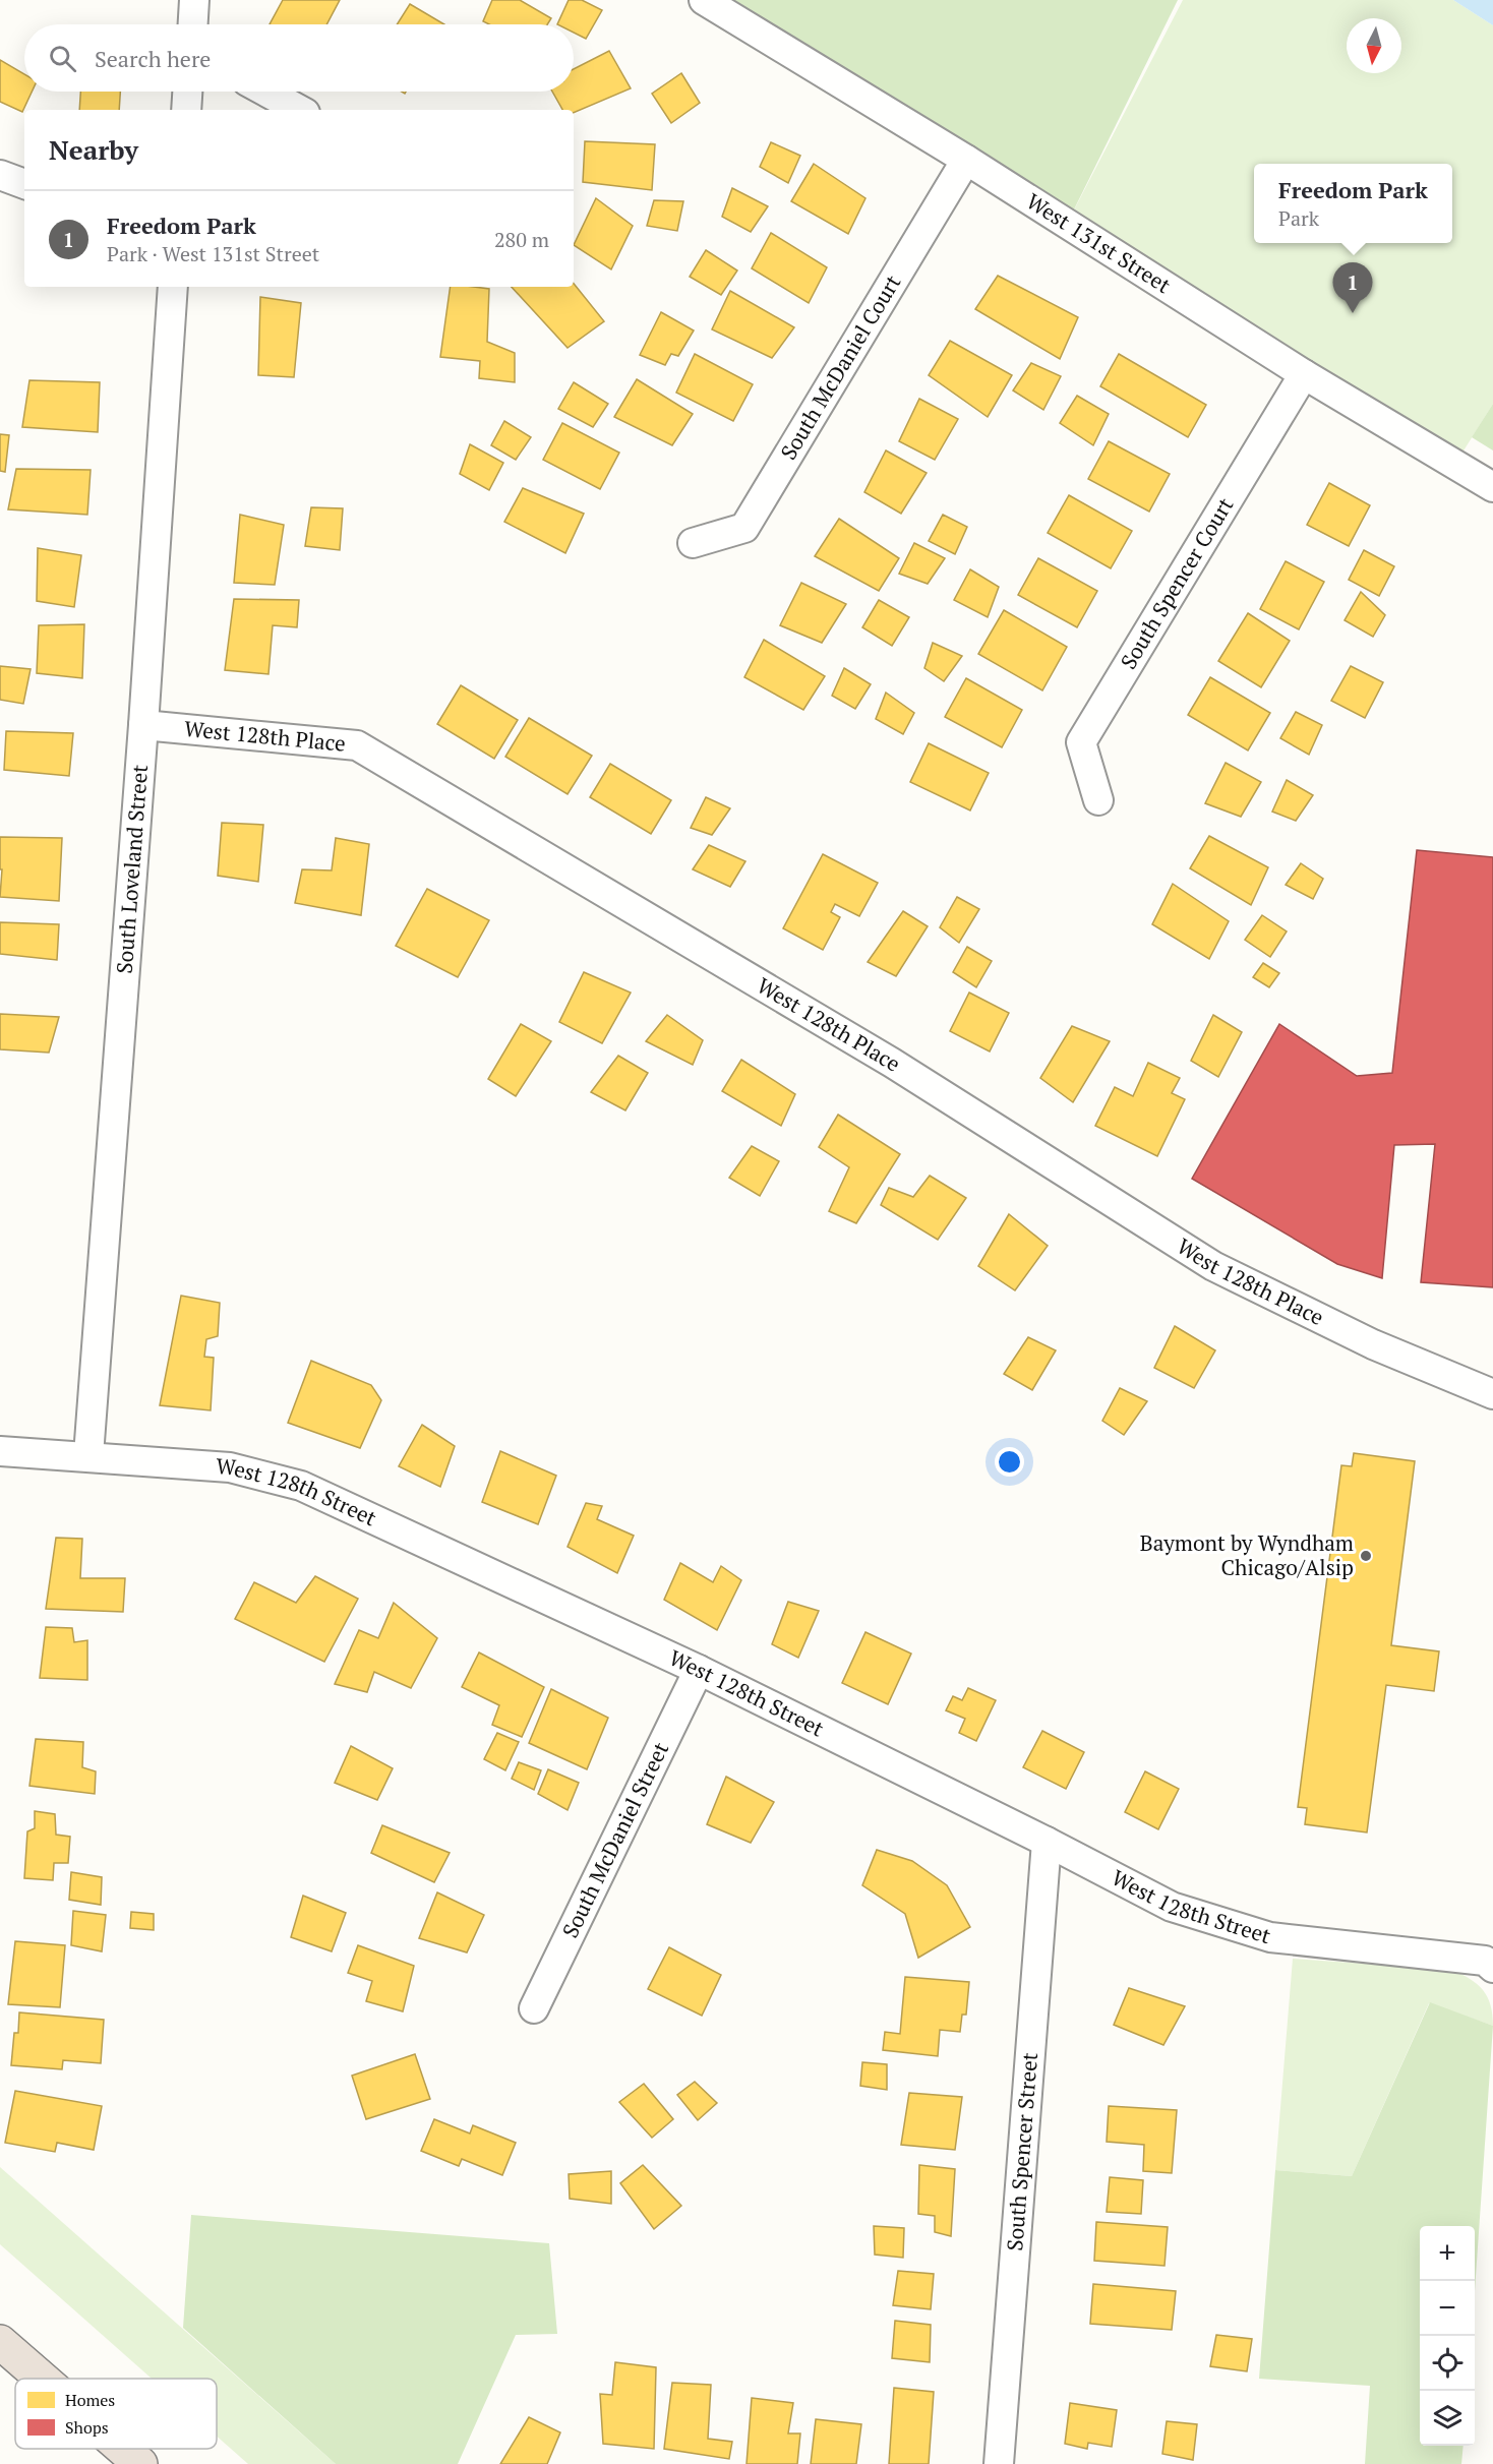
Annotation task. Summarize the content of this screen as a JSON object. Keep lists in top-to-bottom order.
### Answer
{
  "streets": {
    "street": [
      "West 131st Street",
      "South McDaniel Court",
      "South Spencer Court",
      "West 128th Place",
      "South Loveland Street",
      "West 128th Street",
      "South McDaniel Street",
      "South Spencer Street"
    ]
  },
  "crossings": [
    ["West 131st Street", "South McDaniel Court"],
    ["West 131st Street", "South Spencer Court"],
    ["West 128th Place", "South Loveland Street"],
    ["South Loveland Street", "West 128th Street"],
    ["West 128th Street", "South McDaniel Street"],
    ["West 128th Street", "South Spencer Street"]
  ],
  "places": ["Baymont by Wyndham Chicago/Alsip"],
  "legend": ["Homes", "Shops"],
  "north": "bottom",
  "page": {
    "search": "Search here",
    "heading": "Nearby",
    "popup": ["Freedom Park", "Park"],
    "list": [
      {
        "mark": "1",
        "name": "Freedom Park",
        "note": "Park · West 131st Street",
        "value": "280 m"
      }
    ],
    "pins": "1",
    "map_buttons": ["+", "−"]
  }
}
